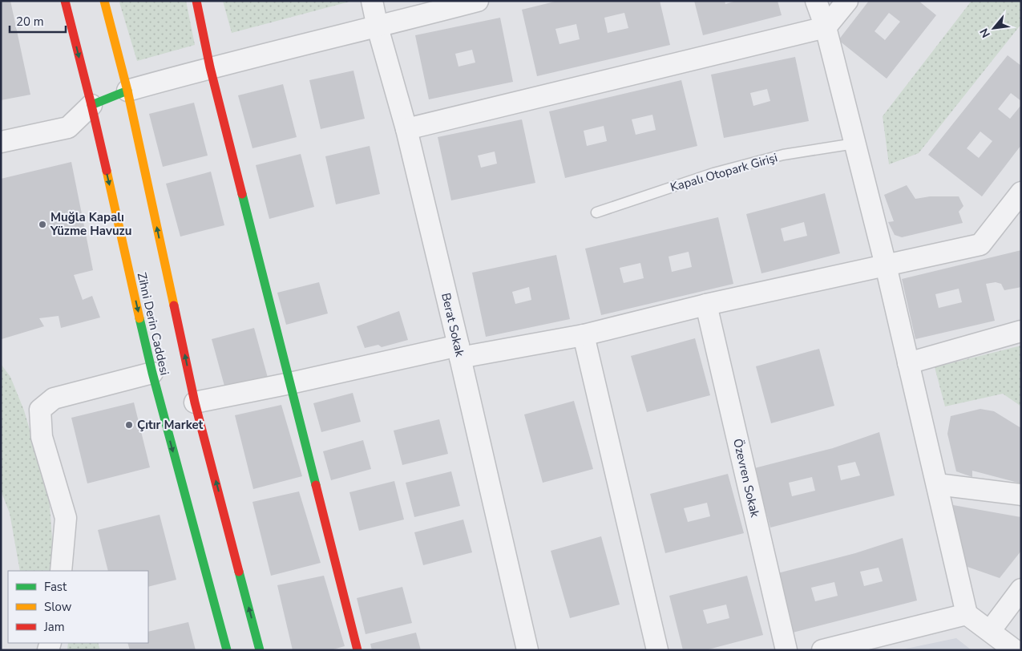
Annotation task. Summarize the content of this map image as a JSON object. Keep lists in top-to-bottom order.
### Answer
{
  "streets": {
    "main road": ["Zihni Derin Caddesi"],
    "street": ["Berat Sokak", "Özevren Sokak"],
    "lane": ["Kapalı Otopark Girişi"]
  },
  "places": ["Muğla Kapalı Yüzme Havuzu", "Çıtır Market"],
  "legend": ["Fast", "Slow", "Jam"],
  "scale_bar": "20 m",
  "north": "bottom left"
}
